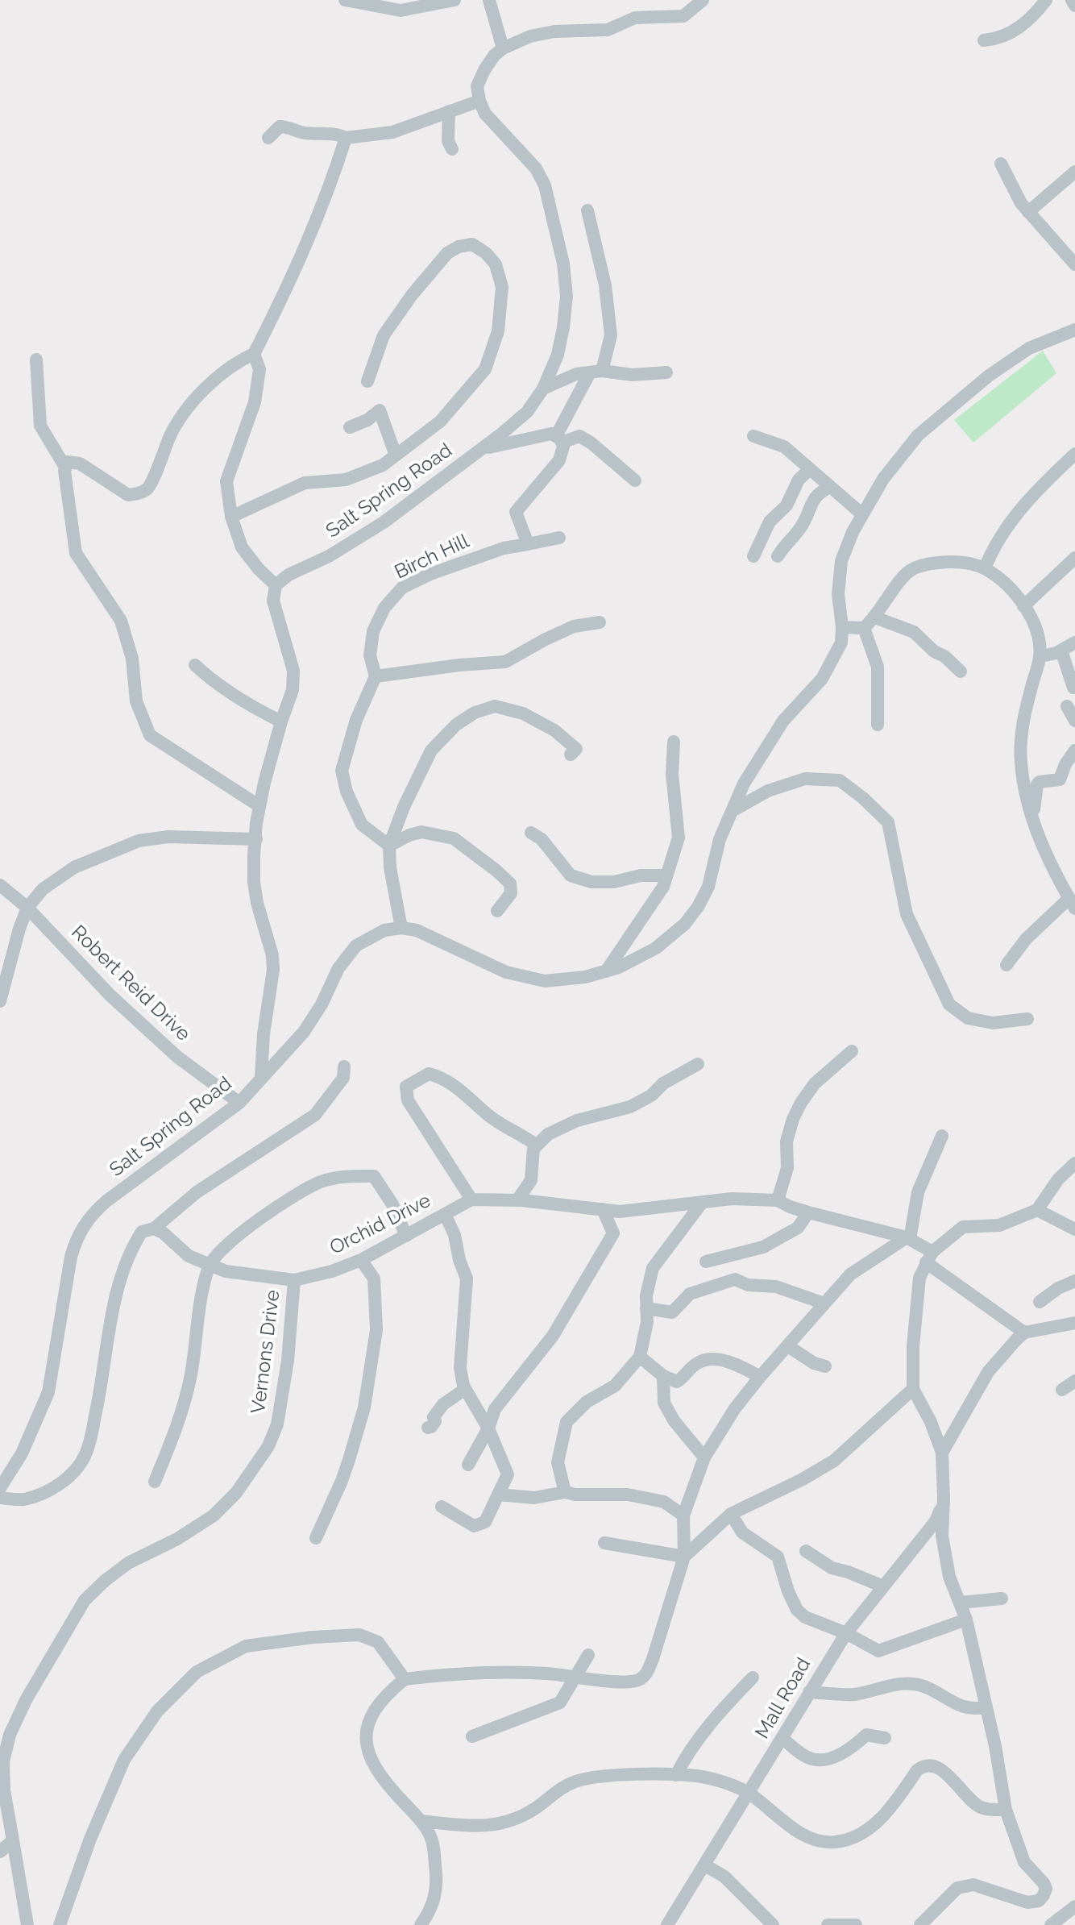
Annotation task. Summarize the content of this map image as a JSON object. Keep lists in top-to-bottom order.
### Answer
{
  "streets": {
    "street": [
      "Salt Spring Road",
      "Birch Hill",
      "Robert Reid Drive",
      "Orchid Drive",
      "Vernons Drive",
      "Mall Road"
    ]
  },
  "crossings": [
    ["Salt Spring Road", "Robert Reid Drive"],
    ["Orchid Drive", "Vernons Drive"]
  ]
}
